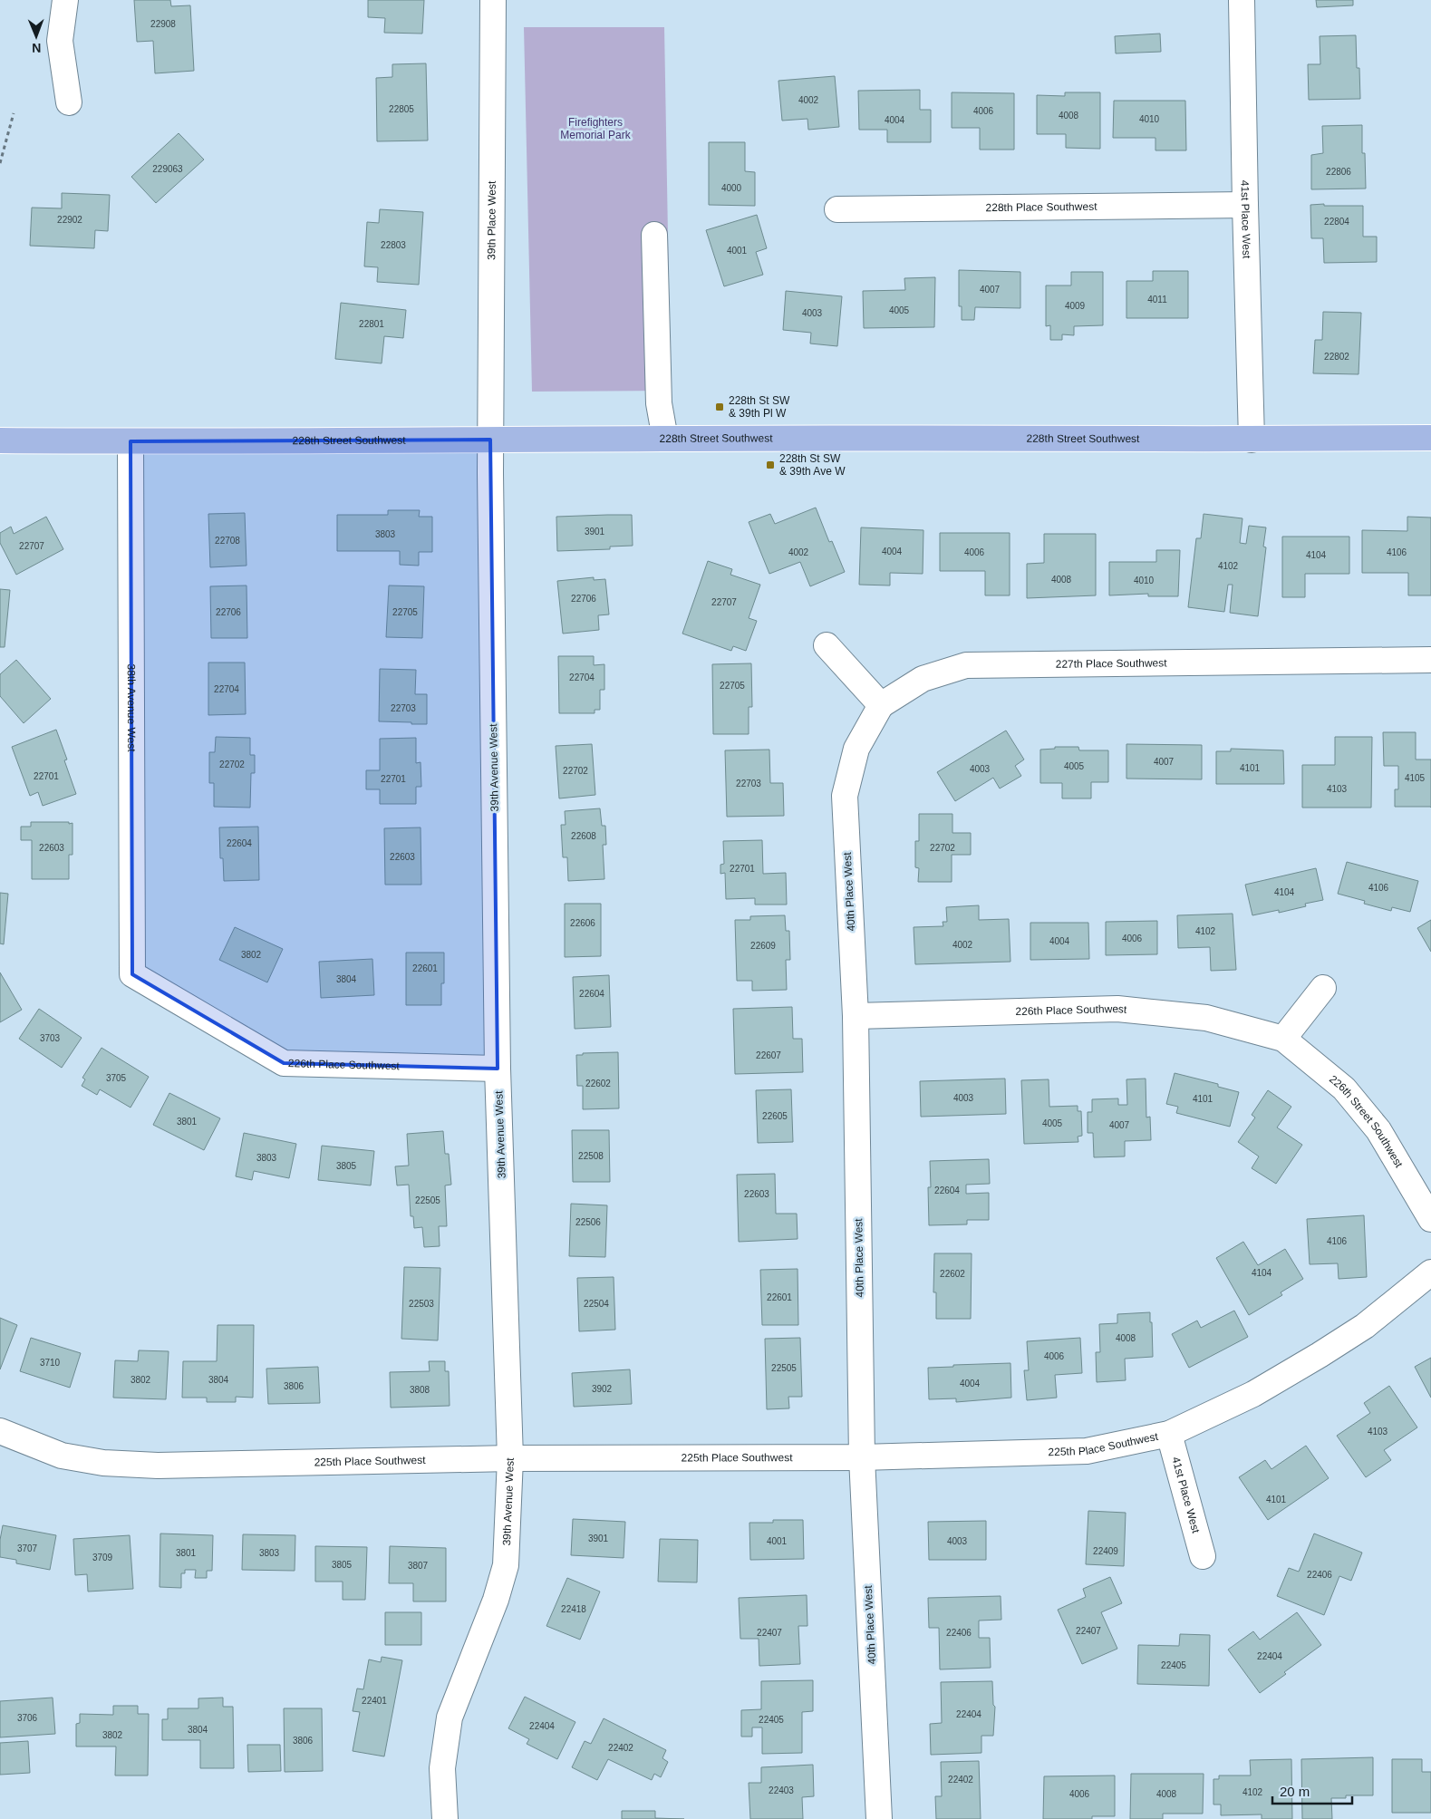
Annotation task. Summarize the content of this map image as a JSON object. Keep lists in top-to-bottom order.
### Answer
{
  "streets": {
    "main road": ["228th Street Southwest"],
    "street": [
      "228th Place Southwest",
      "39th Place West",
      "41st Place West",
      "227th Place Southwest",
      "38th Avenue West",
      "39th Avenue West",
      "40th Place West",
      "226th Place Southwest",
      "226th Street Southwest",
      "225th Place Southwest"
    ]
  },
  "crossings": [
    ["228th Place Southwest", "41st Place West"],
    ["39th Place West", "228th Street Southwest"],
    ["39th Place West", "39th Avenue West"],
    ["41st Place West", "228th Street Southwest"],
    ["41st Place West", "225th Place Southwest"],
    ["228th Street Southwest", "38th Avenue West"],
    ["228th Street Southwest", "39th Avenue West"],
    ["227th Place Southwest", "40th Place West"],
    ["38th Avenue West", "226th Place Southwest"],
    ["39th Avenue West", "226th Place Southwest"],
    ["39th Avenue West", "225th Place Southwest"],
    ["40th Place West", "226th Place Southwest"],
    ["40th Place West", "225th Place Southwest"],
    ["226th Place Southwest", "226th Street Southwest"]
  ],
  "parks": ["Firefighters Memorial Park"],
  "places": {
    "transit": ["228th St SW & 39th Pl W", "228th St SW & 39th Ave W"]
  },
  "house_numbers": [
    "22908",
    "4002",
    "22805",
    "4006",
    "4008",
    "4010",
    "4004",
    "229063",
    "22806",
    "4000",
    "22902",
    "22804",
    "22803",
    "4001",
    "4007",
    "4011",
    "4009",
    "4005",
    "4003",
    "22801",
    "22802",
    "3901",
    "3803",
    "22708",
    "22707",
    "4004",
    "4002",
    "4006",
    "4106",
    "4104",
    "4102",
    "4008",
    "4010",
    "22706",
    "22707",
    "22706",
    "22705",
    "22704",
    "22705",
    "22704",
    "22703",
    "4007",
    "22702",
    "4005",
    "4101",
    "4003",
    "22702",
    "22701",
    "4105",
    "22701",
    "22703",
    "4103",
    "22608",
    "22604",
    "22603",
    "22702",
    "22603",
    "22701",
    "4106",
    "4104",
    "22606",
    "4102",
    "4006",
    "4004",
    "4002",
    "22609",
    "3802",
    "22601",
    "3804",
    "22604",
    "3703",
    "22607",
    "3705",
    "22602",
    "4003",
    "4101",
    "22605",
    "3801",
    "4005",
    "4007",
    "22508",
    "3803",
    "3805",
    "22604",
    "22603",
    "22505",
    "22506",
    "4106",
    "4104",
    "22602",
    "22601",
    "22503",
    "22504",
    "4008",
    "4006",
    "3710",
    "22505",
    "3802",
    "3804",
    "4004",
    "3806",
    "3902",
    "3808",
    "4103",
    "4101",
    "3901",
    "4001",
    "4003",
    "3707",
    "22409",
    "3801",
    "3803",
    "3709",
    "3805",
    "3807",
    "22406",
    "22418",
    "22407",
    "22407",
    "22406",
    "22404",
    "22405",
    "22401",
    "22404",
    "3706",
    "22405",
    "22404",
    "3804",
    "3802",
    "3806",
    "22402",
    "22402",
    "22403",
    "4102",
    "4006",
    "4008"
  ],
  "scale_bar": "20 m",
  "north": "bottom"
}
